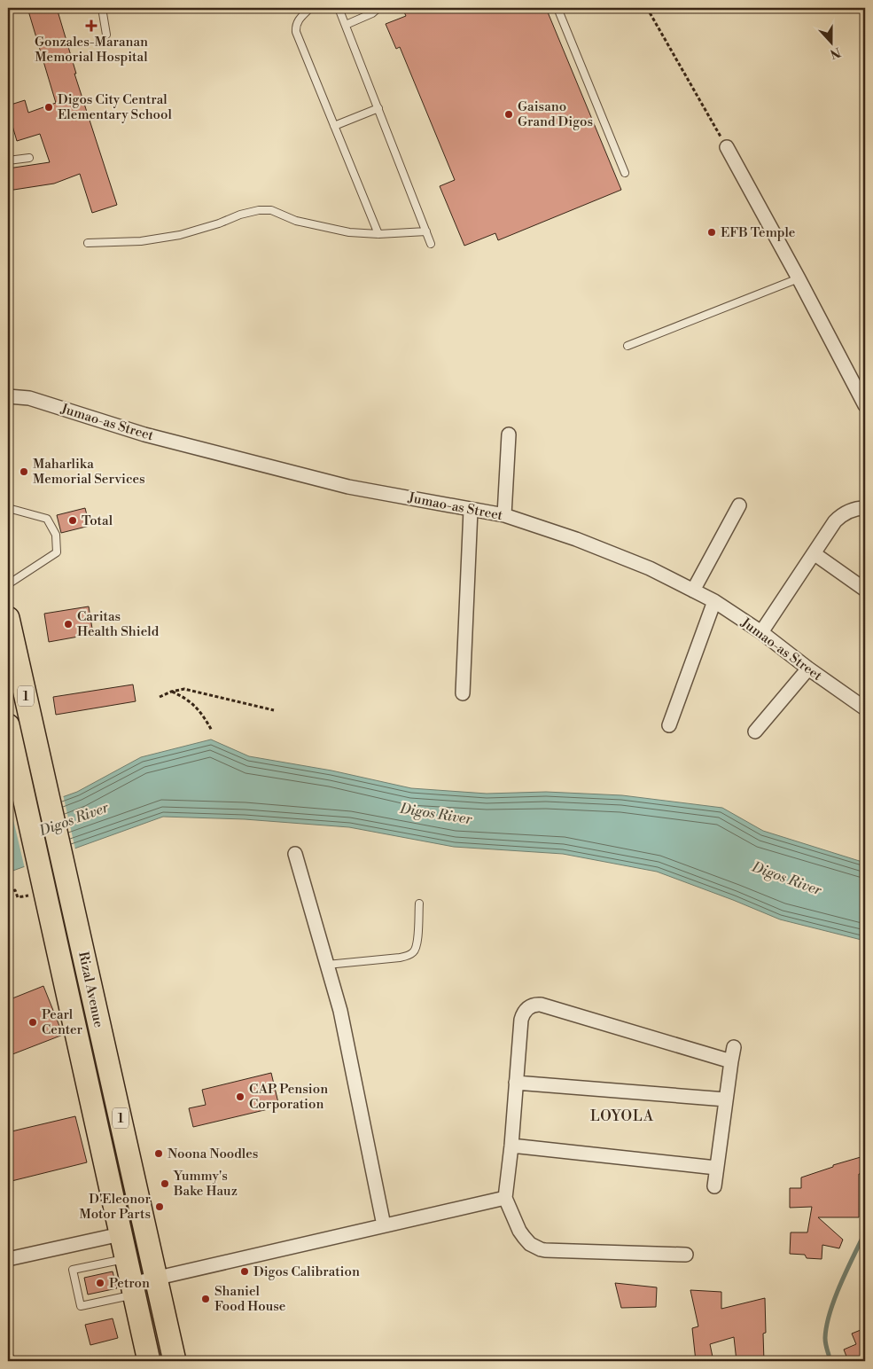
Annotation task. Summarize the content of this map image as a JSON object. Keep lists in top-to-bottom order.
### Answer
{
  "streets": {
    "main road": ["1", "Rizal Avenue"],
    "street": ["Jumao-as Street"]
  },
  "districts": ["LOYOLA"],
  "water": ["Digos River"],
  "places": {
    "health": ["Gonzales-Maranan Memorial Hospital"],
    "other": [
      "Digos City Central Elementary School",
      "Gaisano Grand Digos",
      "EFB Temple",
      "Maharlika Memorial Services",
      "Total",
      "Caritas Health Shield",
      "Pearl Center",
      "CAP Pension Corporation",
      "Noona Noodles",
      "Yummy's Bake Hauz",
      "D'Eleonor Motor Parts",
      "Digos Calibration",
      "Petron",
      "Shaniel Food House"
    ]
  },
  "north": "bottom"
}
